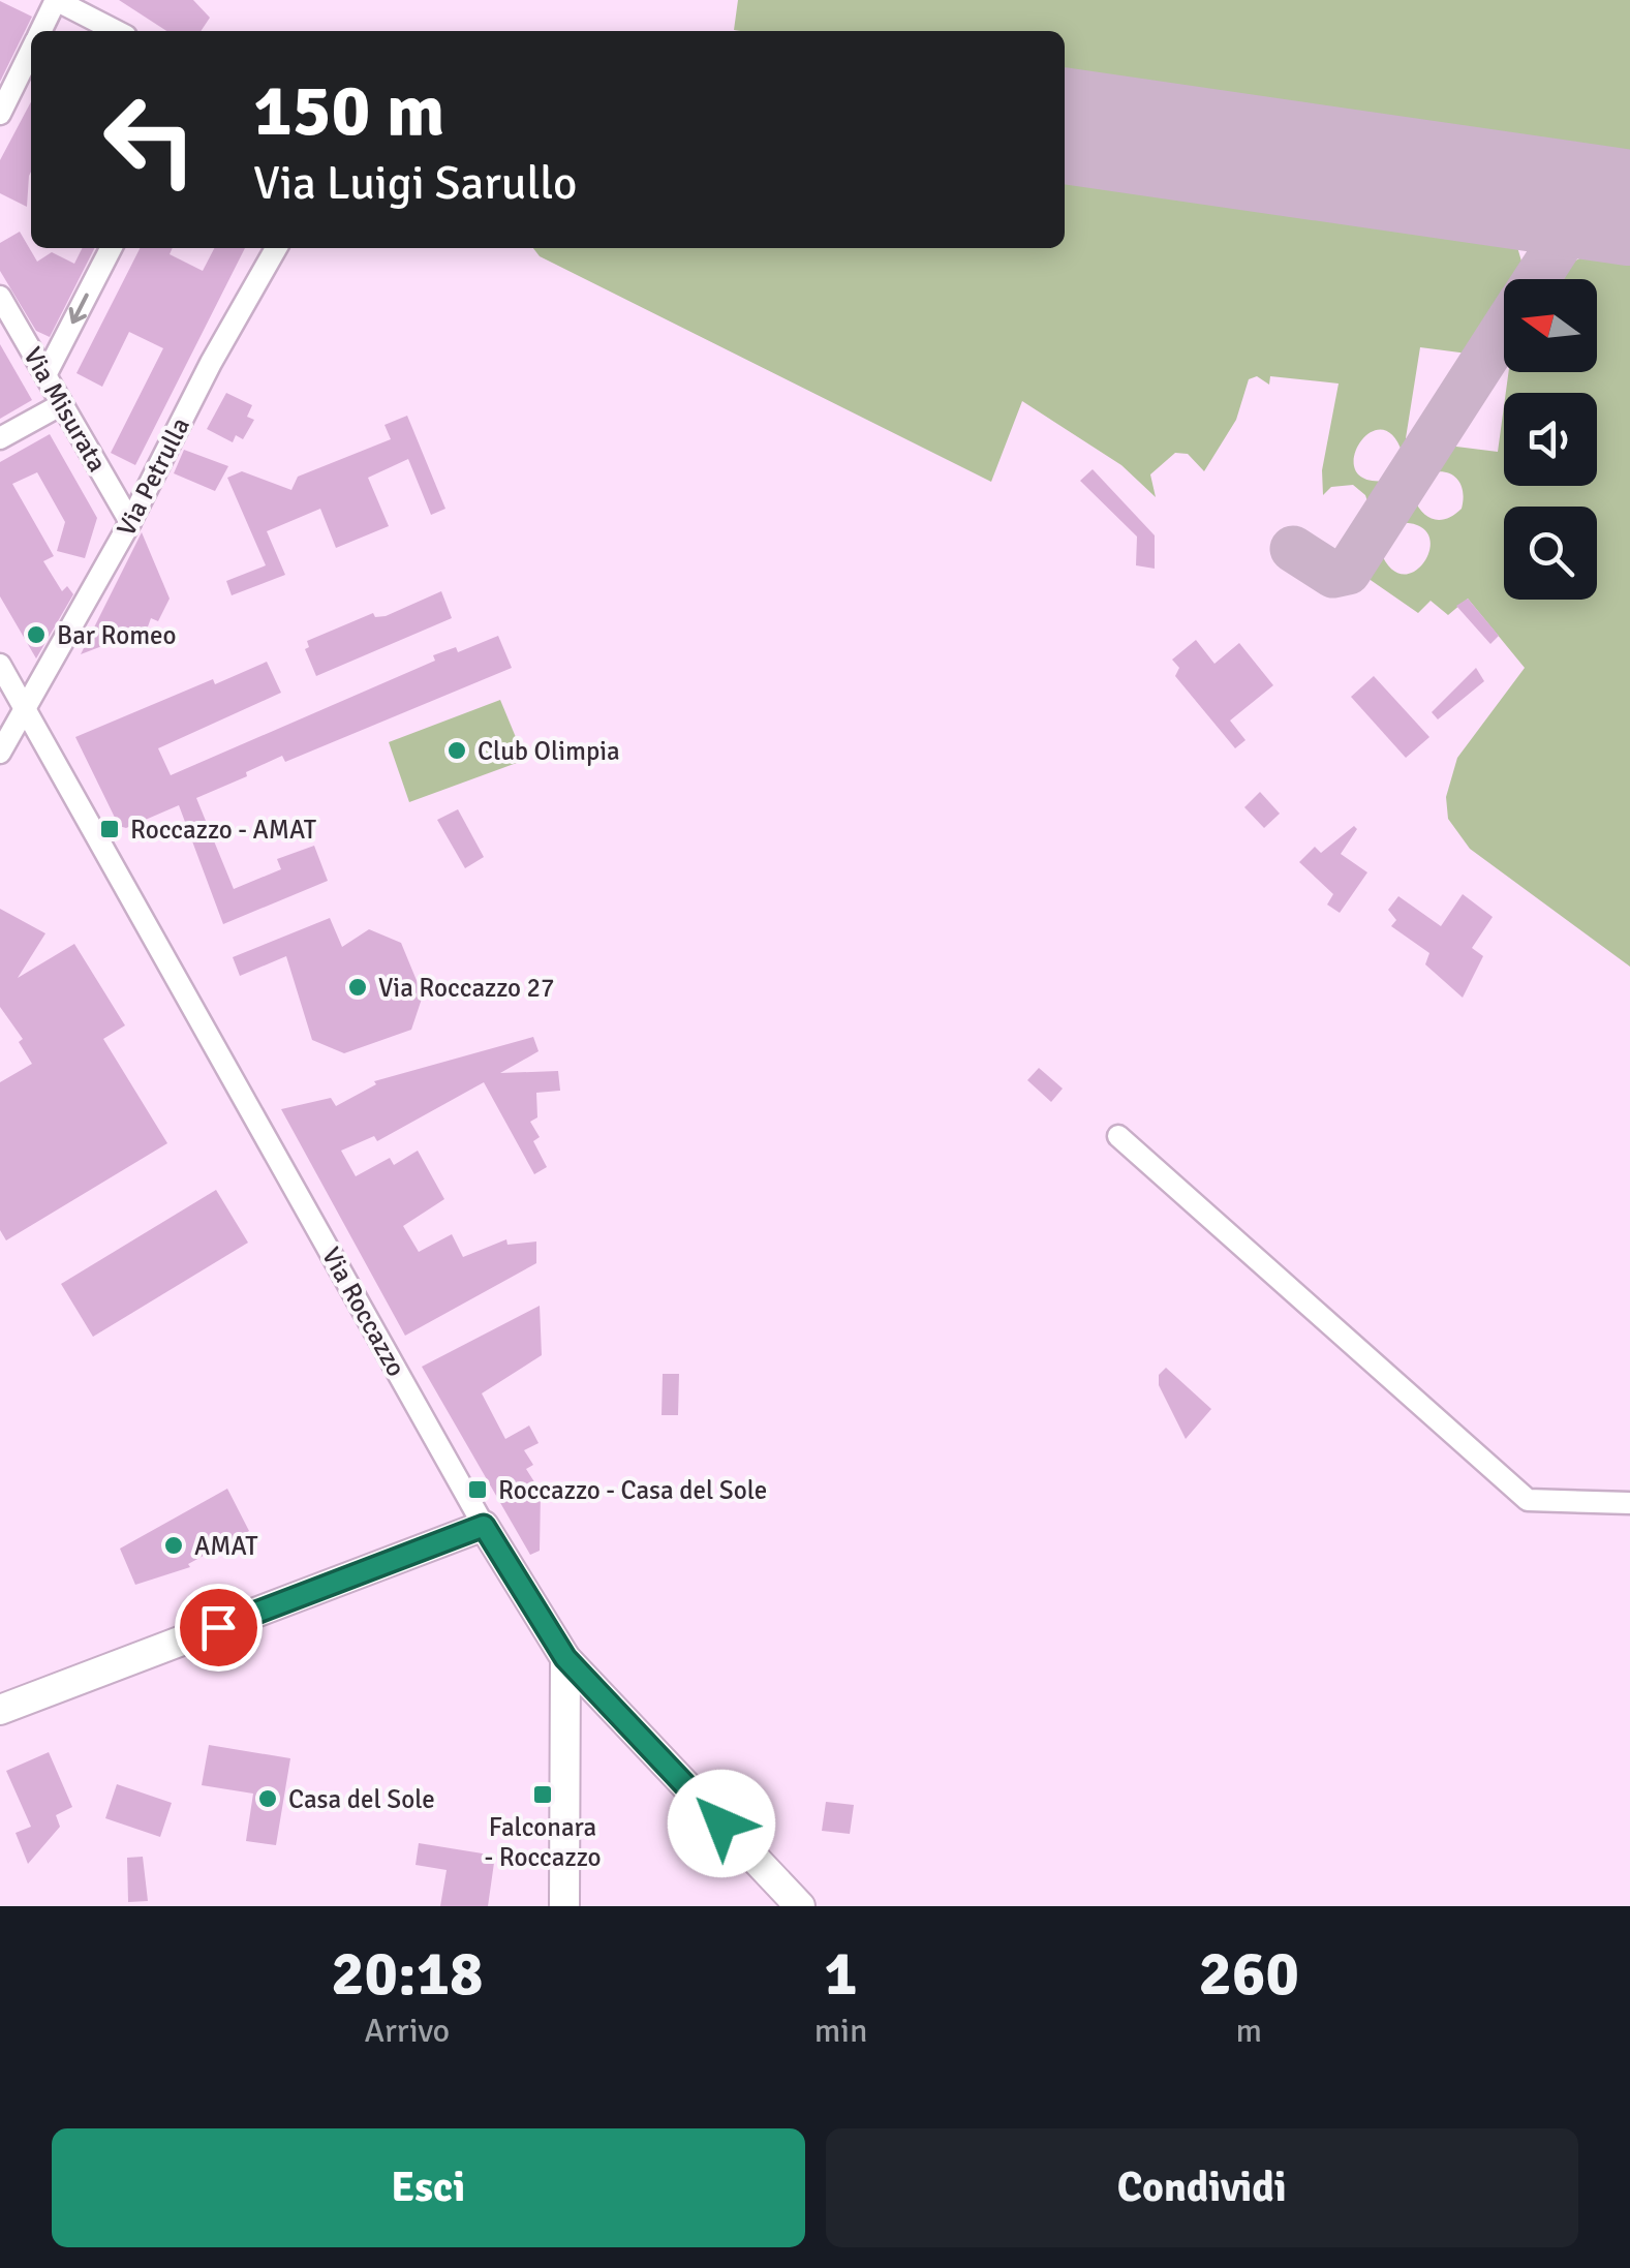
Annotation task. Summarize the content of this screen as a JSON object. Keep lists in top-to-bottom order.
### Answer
{
  "streets": {
    "street": ["Via Misurata", "Via Petrulla", "Via Roccazzo"]
  },
  "crossings": [
    ["Via Misurata", "Via Petrulla"],
    ["Via Petrulla", "Via Roccazzo"]
  ],
  "places": {
    "other": [
      "Bar Romeo",
      "Club Olimpia",
      "Via Roccazzo 27",
      "AMAT",
      "Casa del Sole"
    ],
    "transit": ["Roccazzo - AMAT", "Roccazzo - Casa del Sole", "Falconara - Roccazzo"]
  },
  "north": "left",
  "page": {
    "turn": ["150 m", "Via Luigi Sarullo"],
    "eta": [
      "20:18",
      "Arrivo",
      "1",
      "min",
      "260",
      "m"
    ],
    "buttons": ["Esci", "Condividi"]
  }
}
